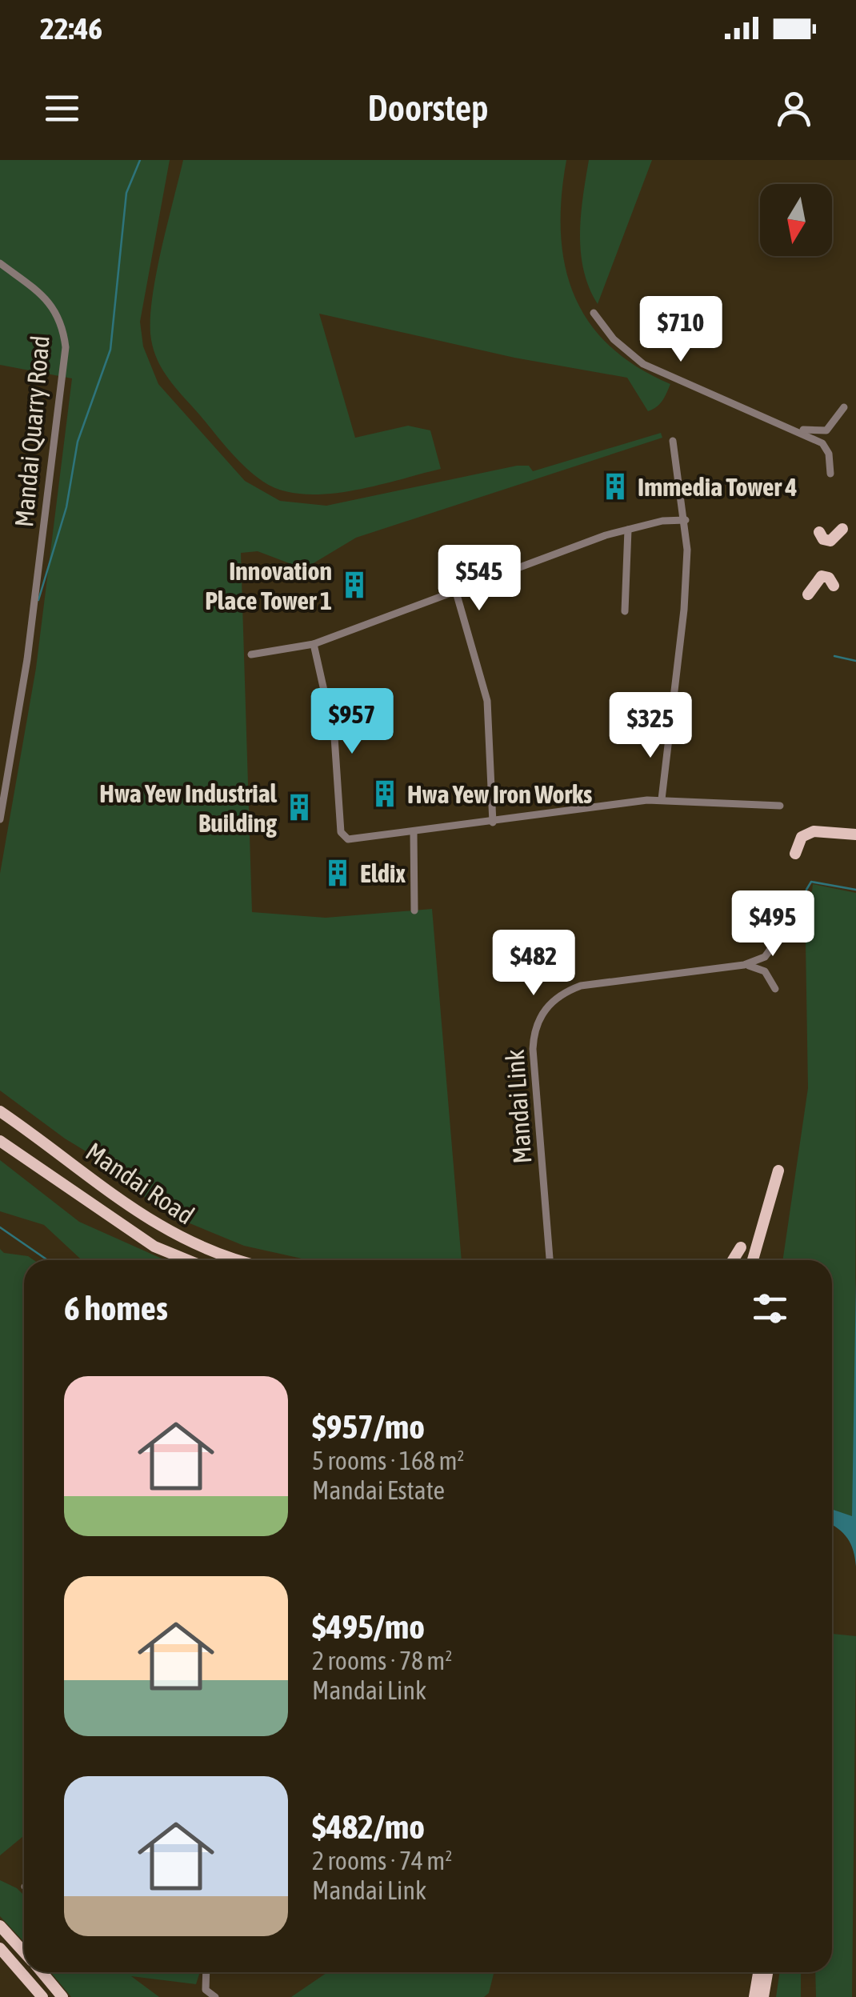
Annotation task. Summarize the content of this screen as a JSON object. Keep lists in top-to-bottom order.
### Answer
{
  "streets": {
    "main road": ["Mandai Road"],
    "street": ["Mandai Quarry Road", "Mandai Link"]
  },
  "places": {
    "building": [
      "Immedia Tower 4",
      "Innovation Place Tower 1",
      "Hwa Yew Iron Works",
      "Hwa Yew Industrial Building",
      "Eldix"
    ]
  },
  "north": "bottom",
  "page": {
    "status": "22:46",
    "header": "Doorstep",
    "price": [
      "$710",
      "$545",
      "$957",
      "$325",
      "$495",
      "$482"
    ],
    "heading": "6 homes",
    "list": [
      {
        "name": "$957/mo",
        "note": "5 rooms · 168 m² · Mandai Estate"
      },
      {
        "name": "$495/mo",
        "note": "2 rooms · 78 m² · Mandai Link"
      },
      {
        "name": "$482/mo",
        "note": "2 rooms · 74 m² · Mandai Link"
      }
    ]
  }
}
